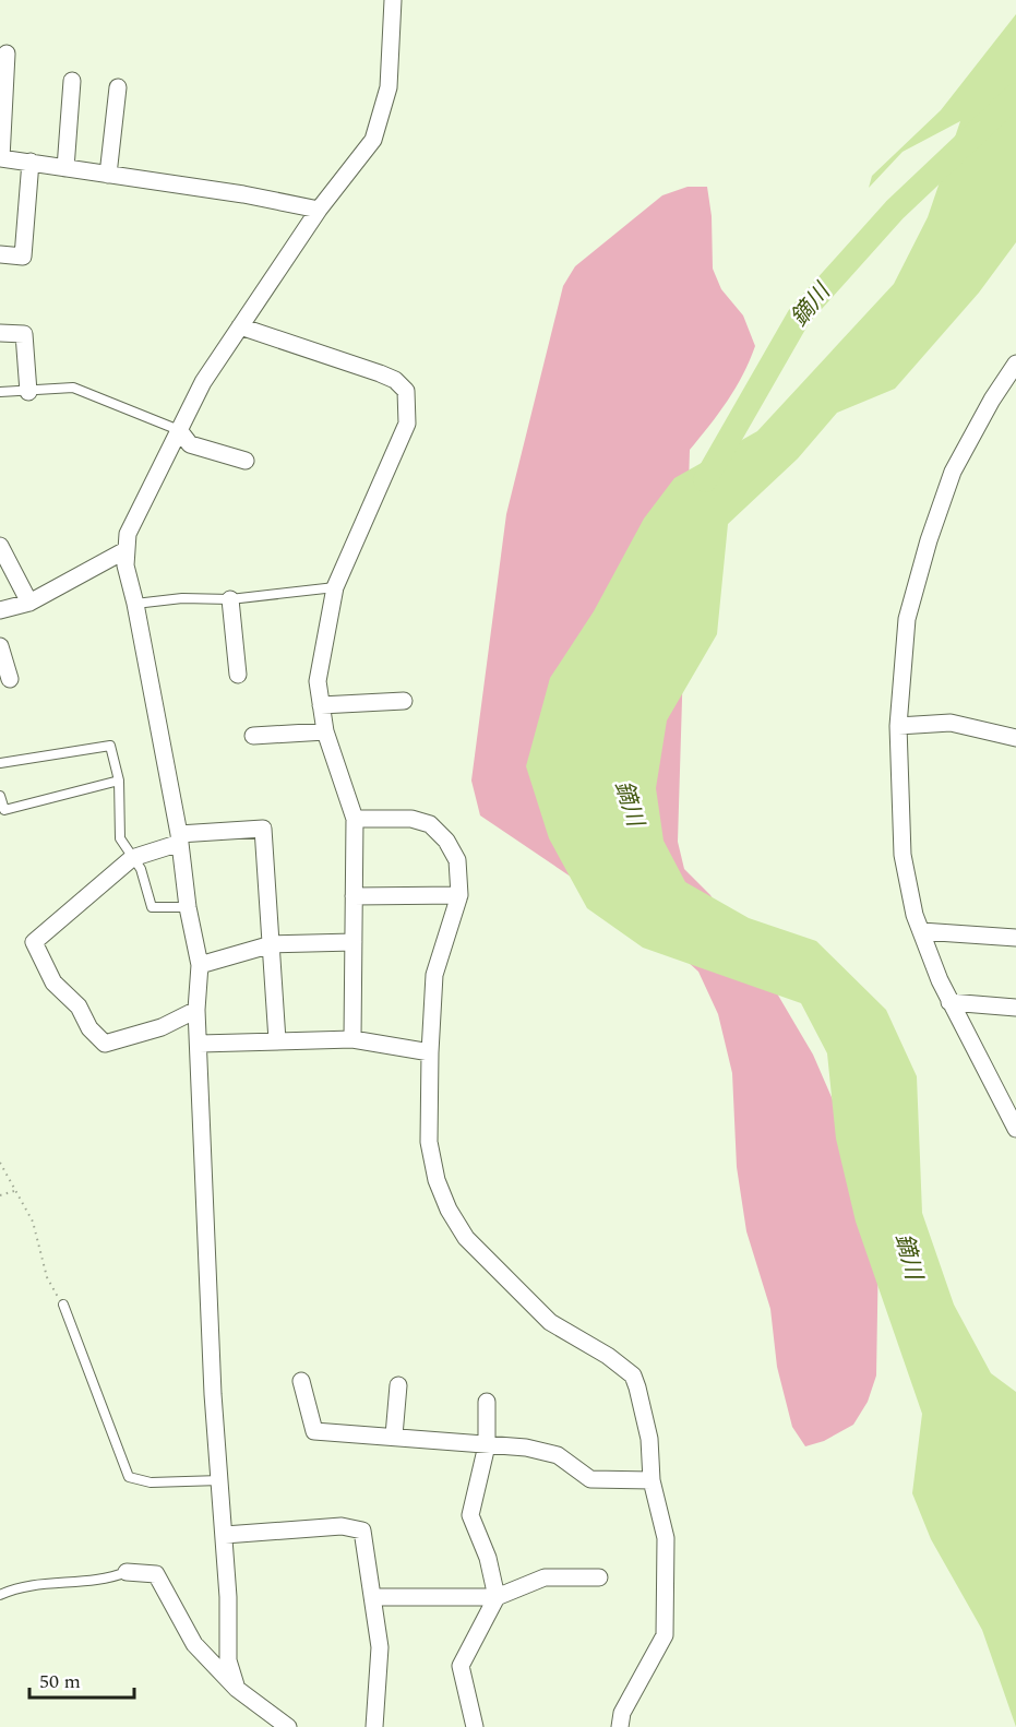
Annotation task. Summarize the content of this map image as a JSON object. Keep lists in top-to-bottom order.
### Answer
{
  "water": ["鏑川"],
  "scale_bar": "50 m"
}
